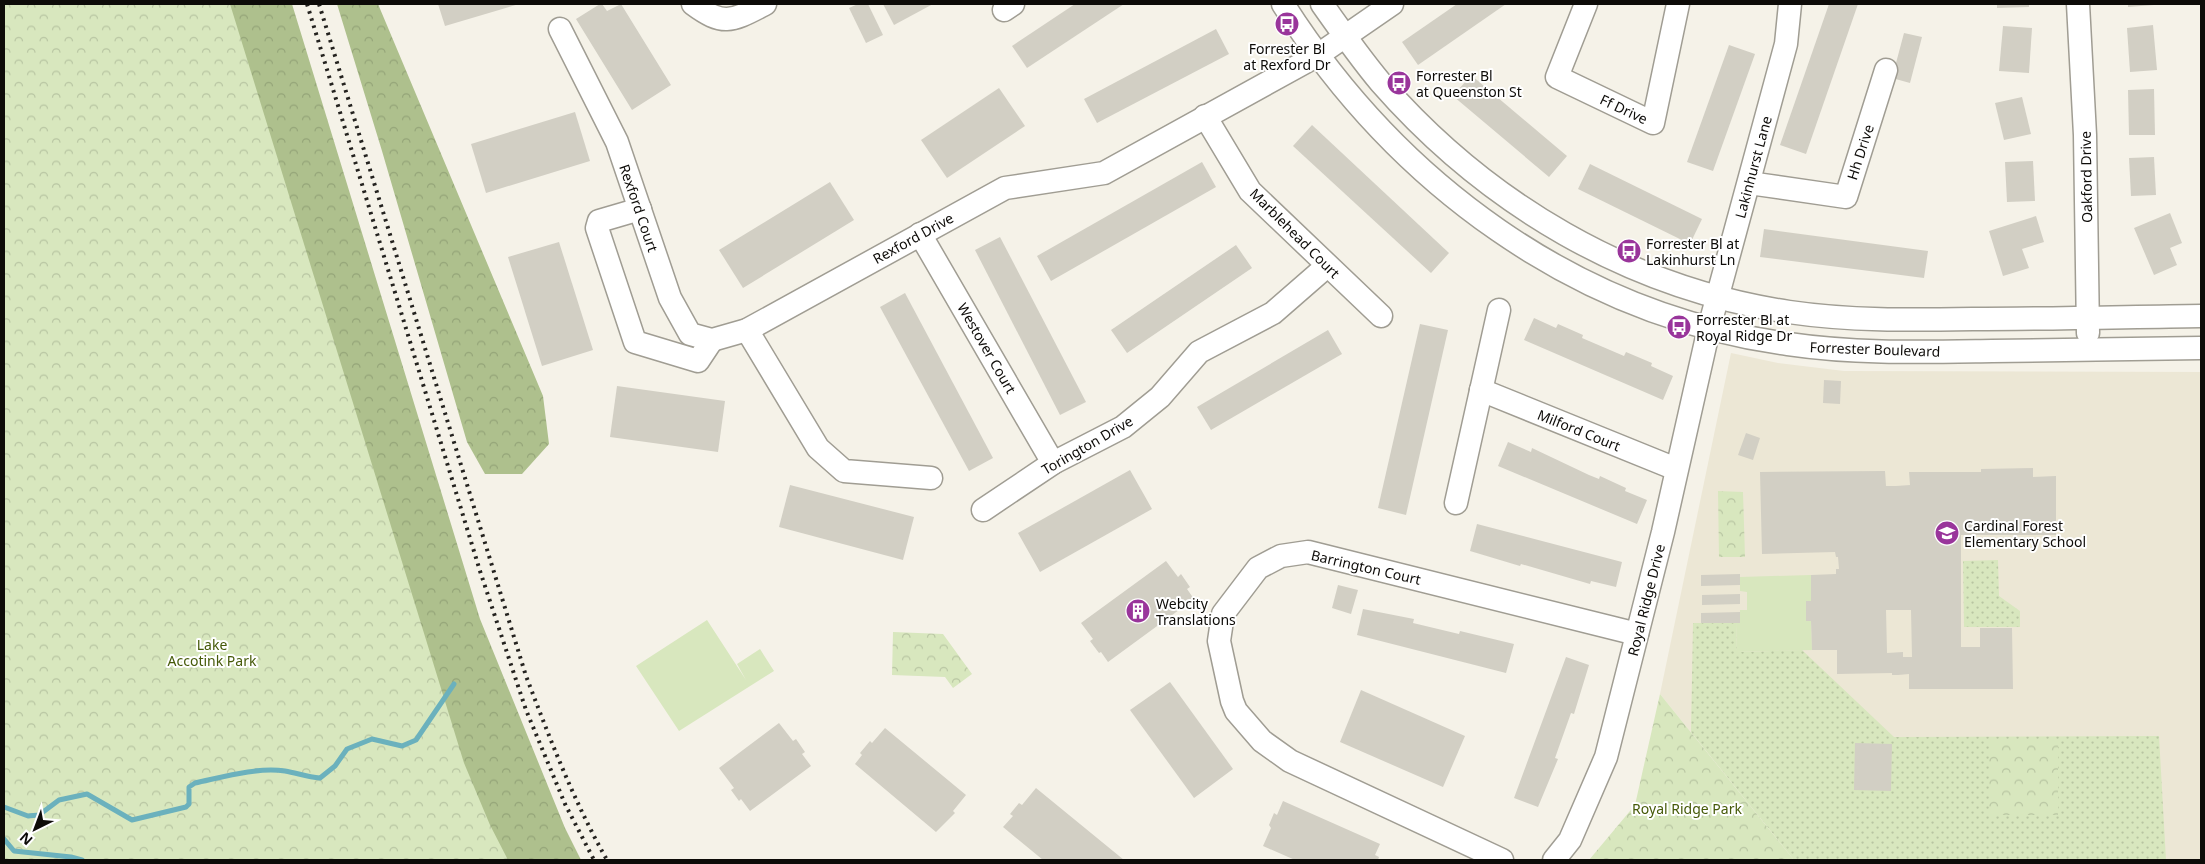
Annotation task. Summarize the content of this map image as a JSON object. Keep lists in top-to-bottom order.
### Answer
{
  "streets": {
    "street": [
      "Ff Drive",
      "Hh Drive",
      "Lakinhurst Lane",
      "Oakford Drive",
      "Rexford Court",
      "Marblehead Court",
      "Rexford Drive",
      "Westover Court",
      "Forrester Boulevard",
      "Milford Court",
      "Torington Drive",
      "Barrington Court",
      "Royal Ridge Drive"
    ]
  },
  "crossings": [
    ["Hh Drive", "Lakinhurst Lane"],
    ["Lakinhurst Lane", "Forrester Boulevard"],
    ["Lakinhurst Lane", "Royal Ridge Drive"],
    ["Oakford Drive", "Forrester Boulevard"],
    ["Marblehead Court", "Rexford Drive"],
    ["Marblehead Court", "Torington Drive"],
    ["Rexford Drive", "Westover Court"],
    ["Rexford Drive", "Forrester Boulevard"],
    ["Westover Court", "Torington Drive"],
    ["Forrester Boulevard", "Royal Ridge Drive"],
    ["Milford Court", "Royal Ridge Drive"],
    ["Barrington Court", "Royal Ridge Drive"]
  ],
  "parks": ["Lake Accotink Park", "Royal Ridge Park"],
  "places": {
    "bus stop": [
      "Forrester Bl at Rexford Dr",
      "Forrester Bl at Queenston St",
      "Forrester Bl at Lakinhurst Ln",
      "Forrester Bl at Royal Ridge Dr"
    ],
    "school or university": ["Cardinal Forest Elementary School"],
    "building": ["Webcity Translations"]
  },
  "north": "bottom left"
}
